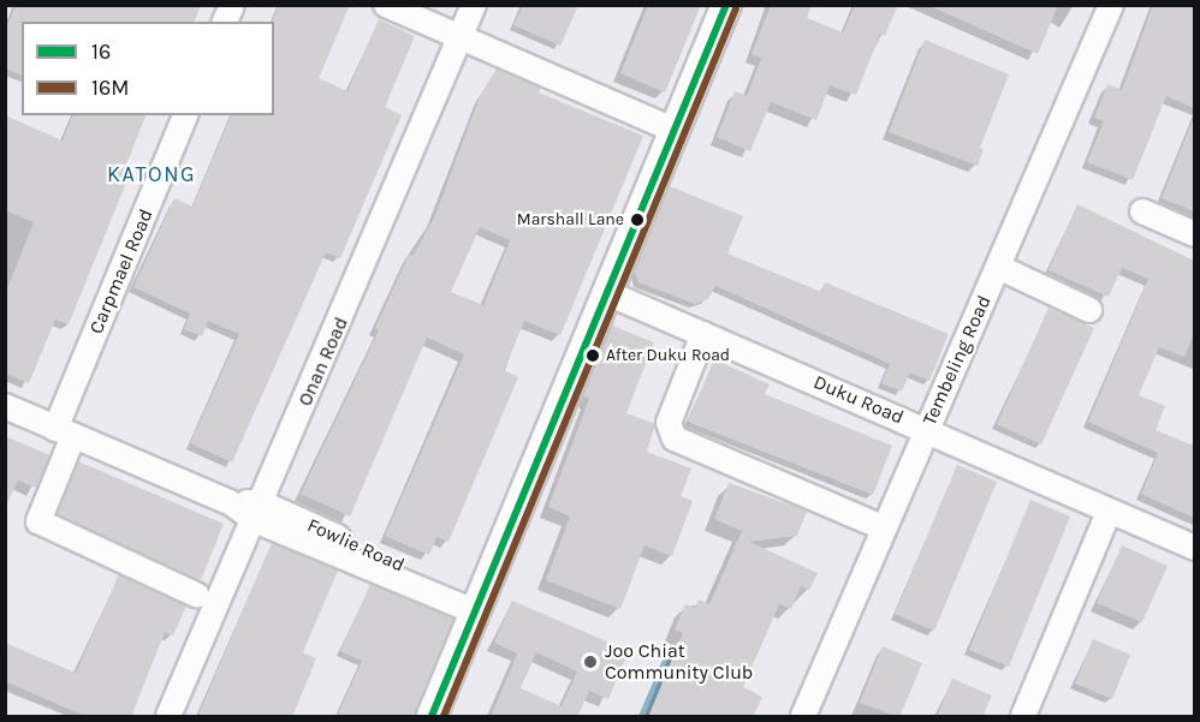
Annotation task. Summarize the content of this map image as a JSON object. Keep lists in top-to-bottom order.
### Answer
{
  "streets": {
    "street": [
      "Carpmael Road",
      "Tembeling Road",
      "Onan Road",
      "Duku Road",
      "Fowlie Road"
    ]
  },
  "crossings": [
    ["Carpmael Road", "Fowlie Road"],
    ["Tembeling Road", "Duku Road"],
    ["Onan Road", "Fowlie Road"]
  ],
  "districts": ["KATONG"],
  "places": ["Marshall Lane", "After Duku Road", "Joo Chiat Community Club"],
  "lines": ["transit line 16", "transit line 16M"],
  "legend": ["16", "16M"]
}
